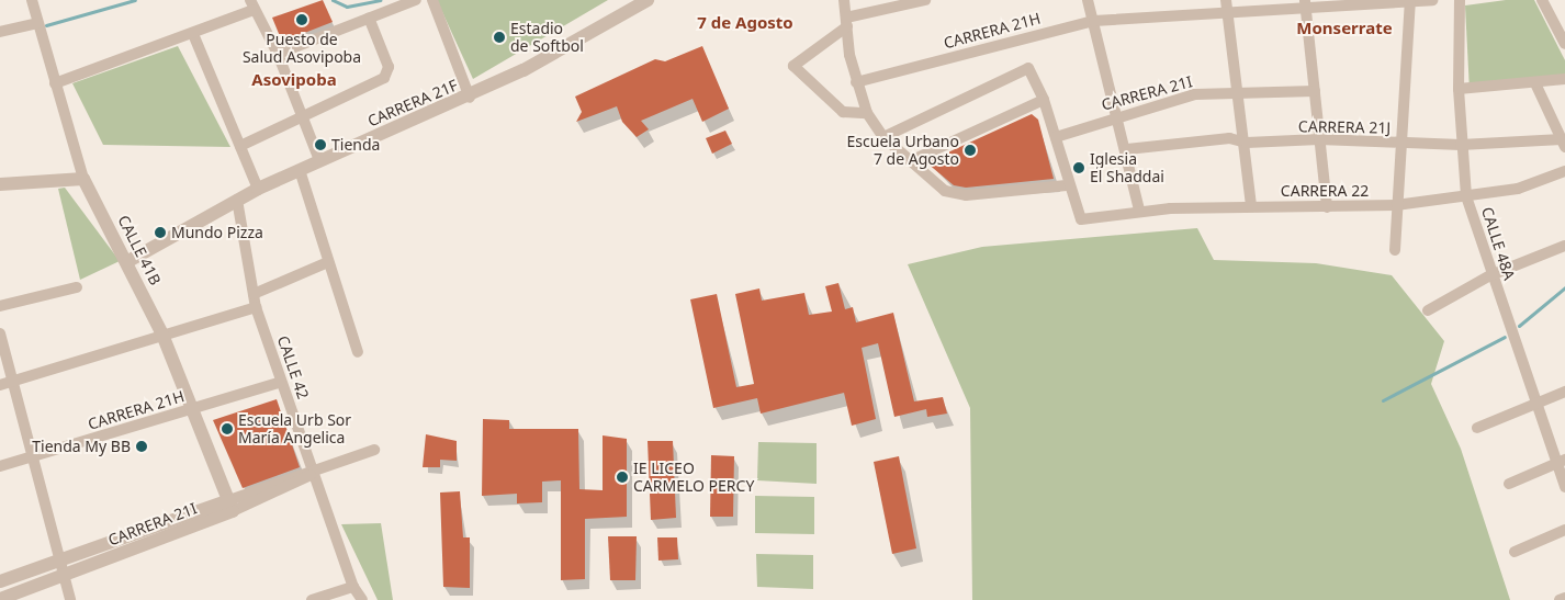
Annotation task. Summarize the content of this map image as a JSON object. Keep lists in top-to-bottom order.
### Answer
{
  "streets": {
    "street": [
      "CARRERA 21H",
      "CARRERA 21I",
      "CARRERA 21F",
      "CARRERA 21J",
      "CARRERA 22",
      "CALLE 48A",
      "CALLE 41B",
      "CALLE 42"
    ]
  },
  "crossings": [
    ["CARRERA 21H", "CALLE 41B"],
    ["CARRERA 21H", "CALLE 42"],
    ["CARRERA 21I", "CALLE 41B"],
    ["CARRERA 21I", "CALLE 42"],
    ["CARRERA 21F", "CALLE 41B"],
    ["CARRERA 21F", "CALLE 42"],
    ["CARRERA 21J", "CALLE 48A"],
    ["CARRERA 22", "CALLE 48A"]
  ],
  "districts": ["7 de Agosto", "Monserrate", "Asovipoba"],
  "places": [
    "Puesto de Salud Asovipoba",
    "Estadio de Softbol",
    "Tienda",
    "Escuela Urbano 7 de Agosto",
    "Iglesia El Shaddai",
    "Mundo Pizza",
    "Escuela Urb Sor María Angelica",
    "Tienda My BB",
    "IE LICEO CARMELO PERCY"
  ]
}
